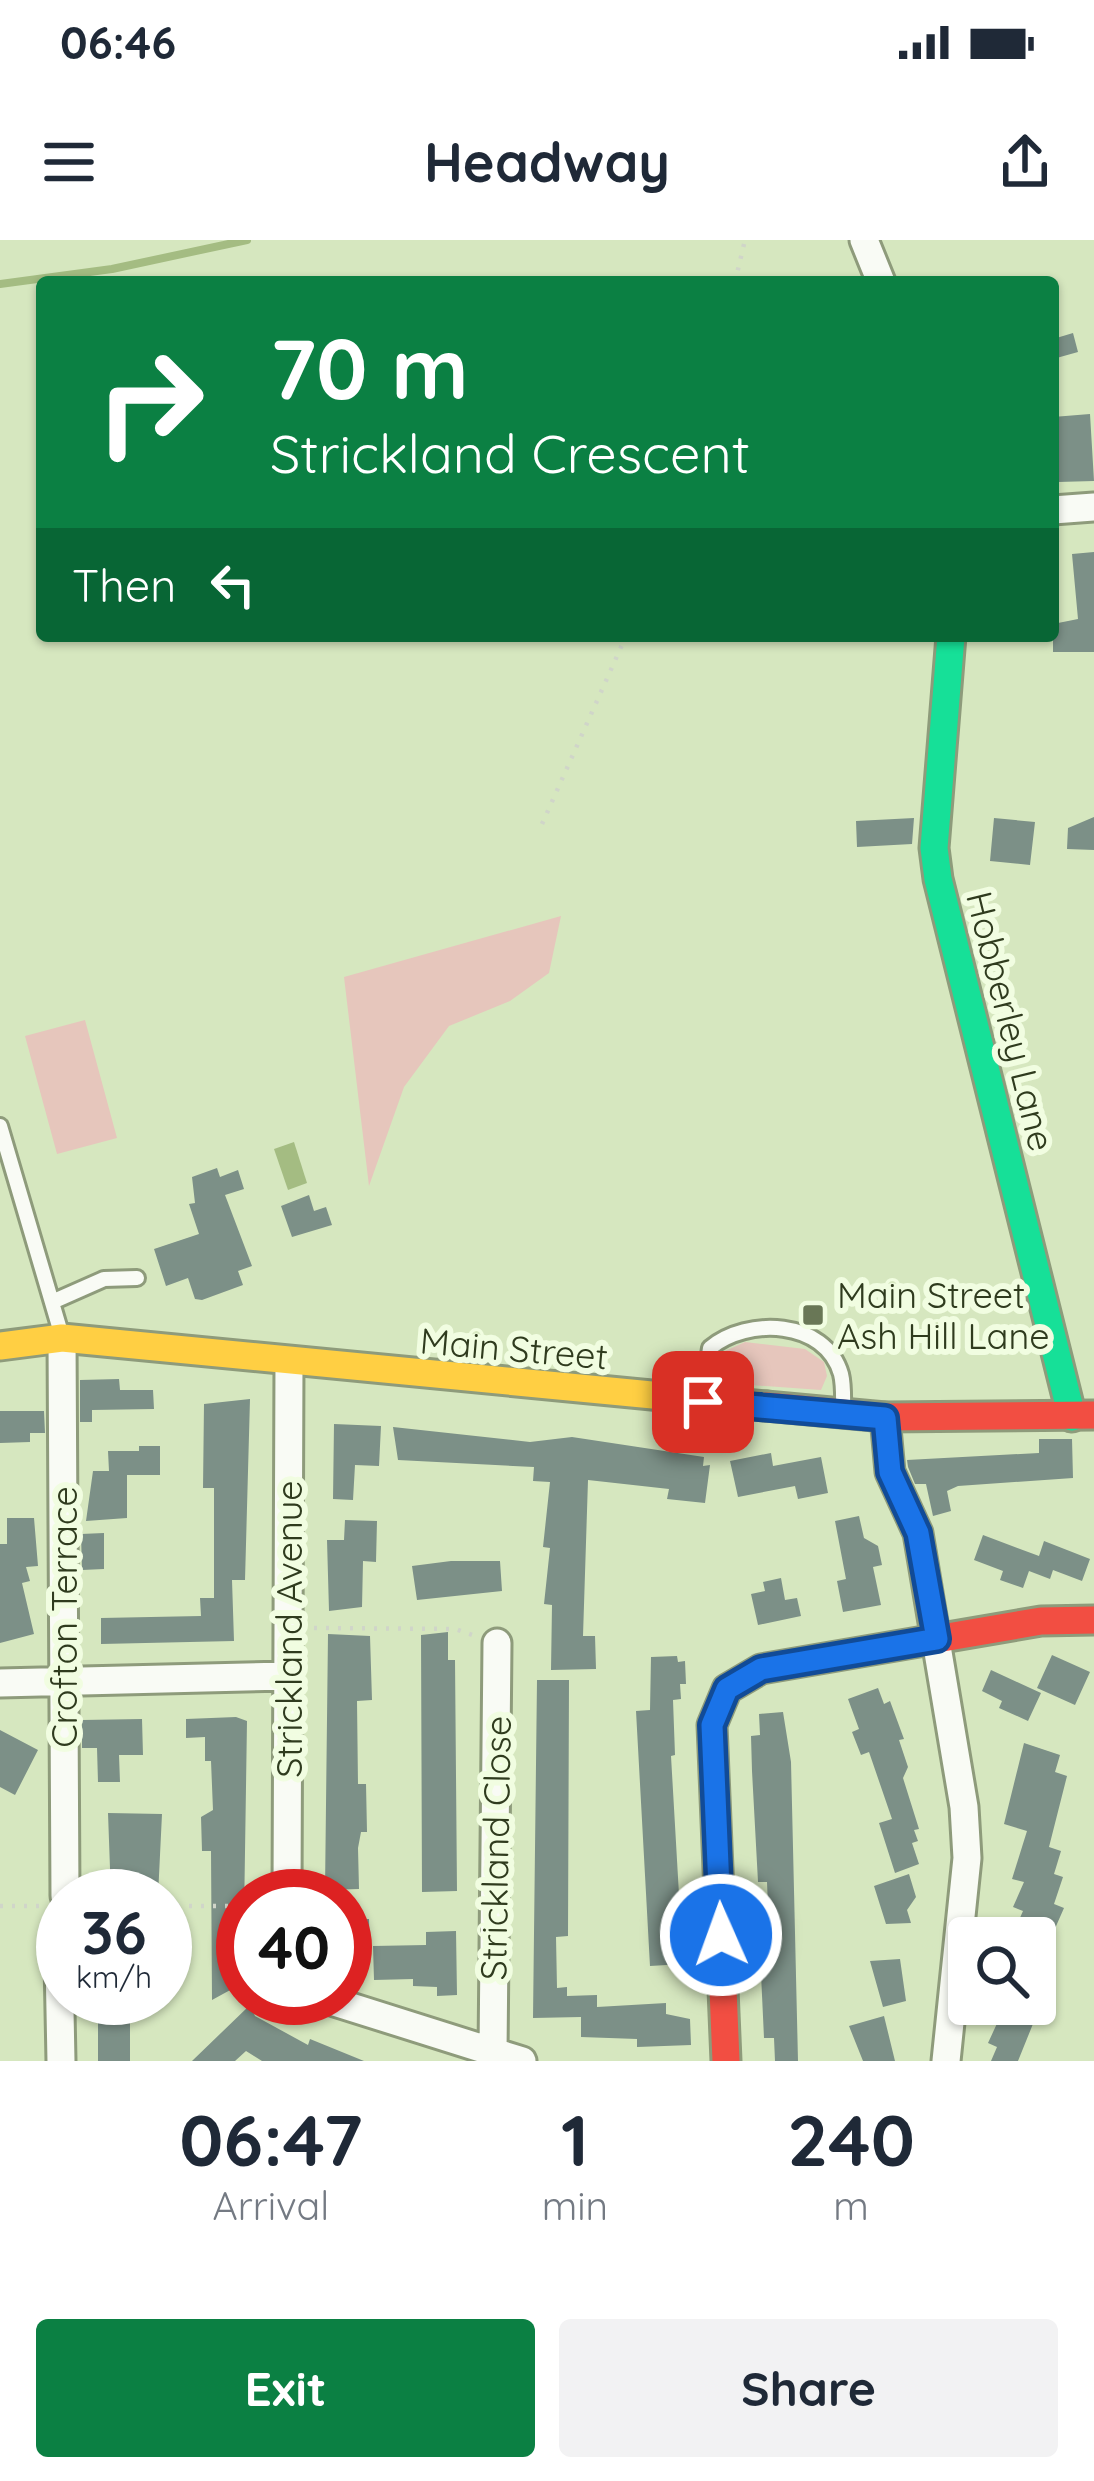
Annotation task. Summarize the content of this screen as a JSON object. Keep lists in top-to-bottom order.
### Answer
{
  "streets": {
    "street": [
      "Hobberley Lane",
      "Main Street",
      "Crofton Terrace",
      "Strickland Avenue",
      "Strickland Close"
    ]
  },
  "crossings": [
    ["Hobberley Lane", "Main Street"],
    ["Main Street", "Crofton Terrace"],
    ["Main Street", "Strickland Avenue"]
  ],
  "places": {
    "transit": ["Main Street Ash Hill Lane"]
  },
  "page": {
    "status": "06:46",
    "header": "Headway",
    "turn": ["70 m", "Strickland Crescent"],
    "then": "Then",
    "speed": "36 km/h",
    "limit": "40",
    "eta": [
      "06:47",
      "Arrival",
      "1",
      "min",
      "240",
      "m"
    ],
    "buttons": ["Exit", "Share"]
  }
}
